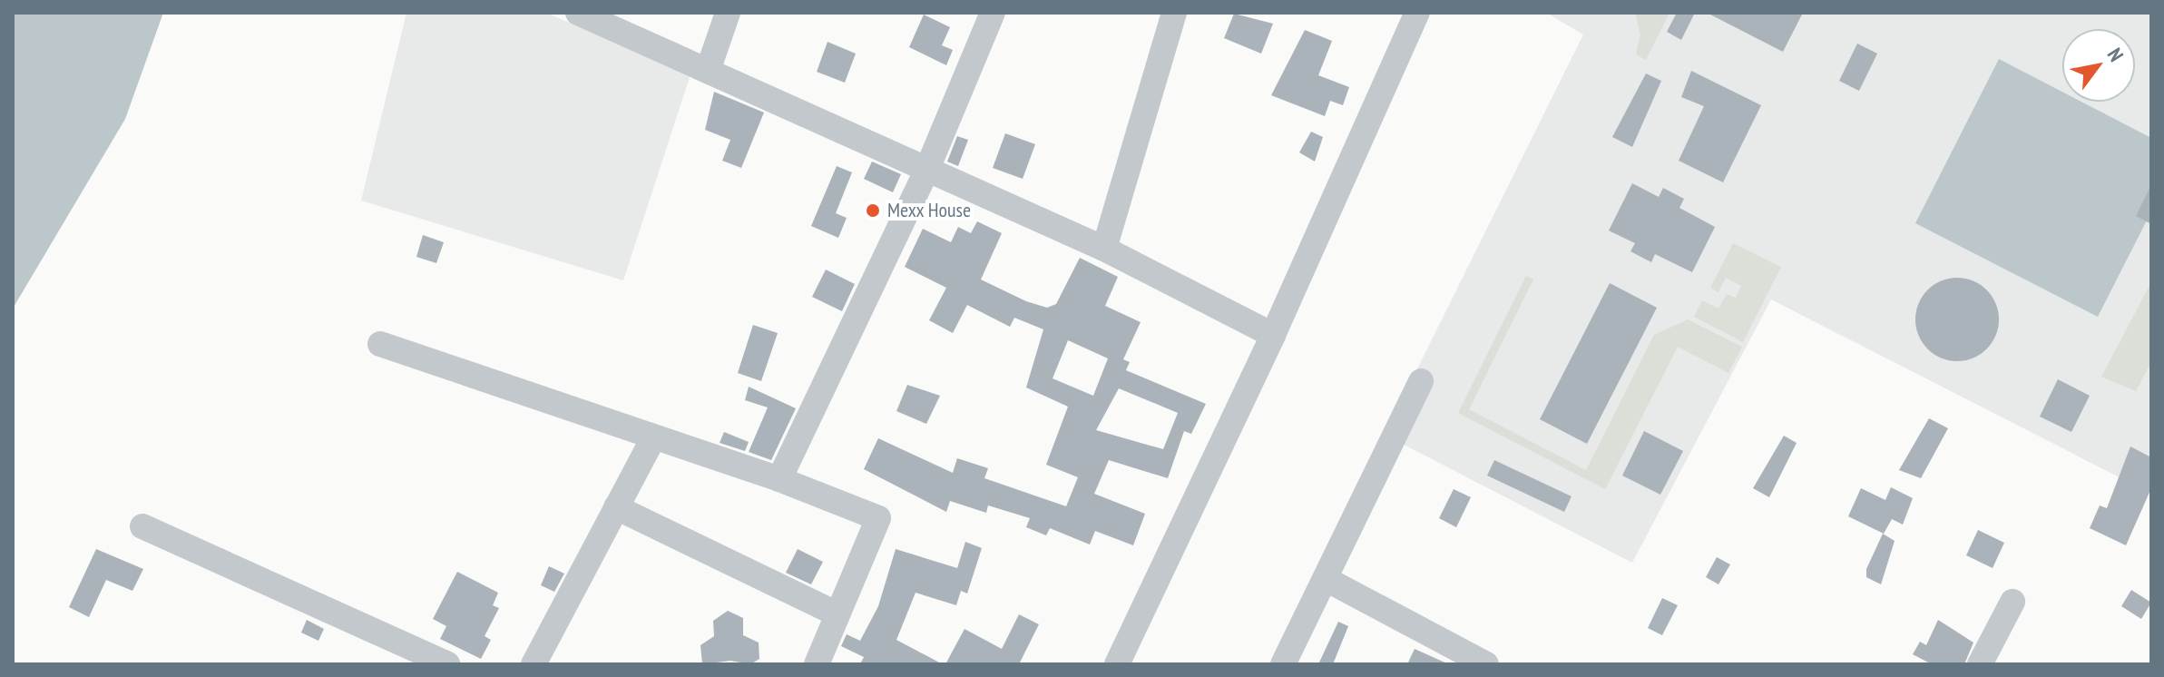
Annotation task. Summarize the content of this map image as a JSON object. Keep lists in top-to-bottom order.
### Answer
{
  "places": ["Mexx House"],
  "north": "top right"
}
